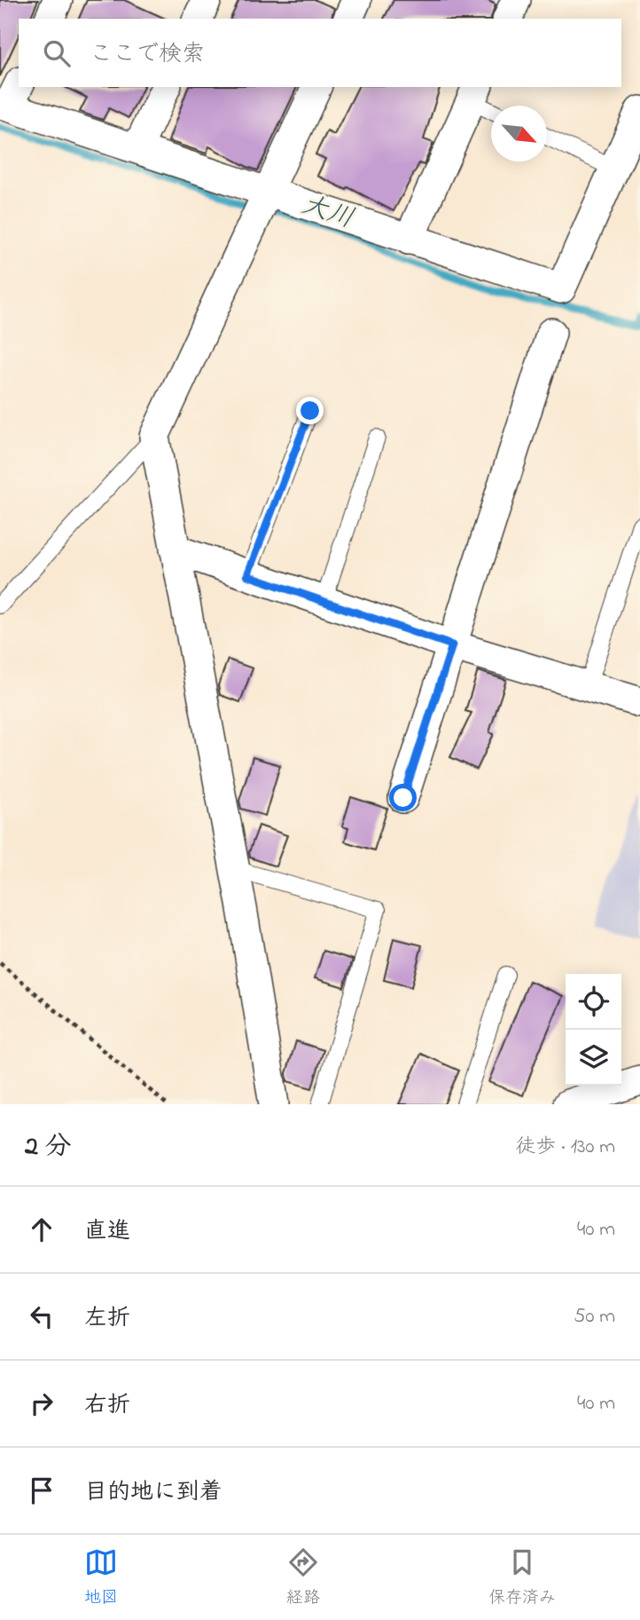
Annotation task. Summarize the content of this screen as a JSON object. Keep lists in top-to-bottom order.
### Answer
{
  "water": ["大川"],
  "north": "bottom right",
  "page": {
    "search": "ここで検索",
    "heading": ["2 分", "徒歩 · 130 m"],
    "list": [
      ["直進", "40 m"],
      ["左折", "50 m"],
      ["右折", "40 m"],
      "目的地に到着"
    ],
    "nav": ["地図", "経路", "保存済み"]
  }
}
